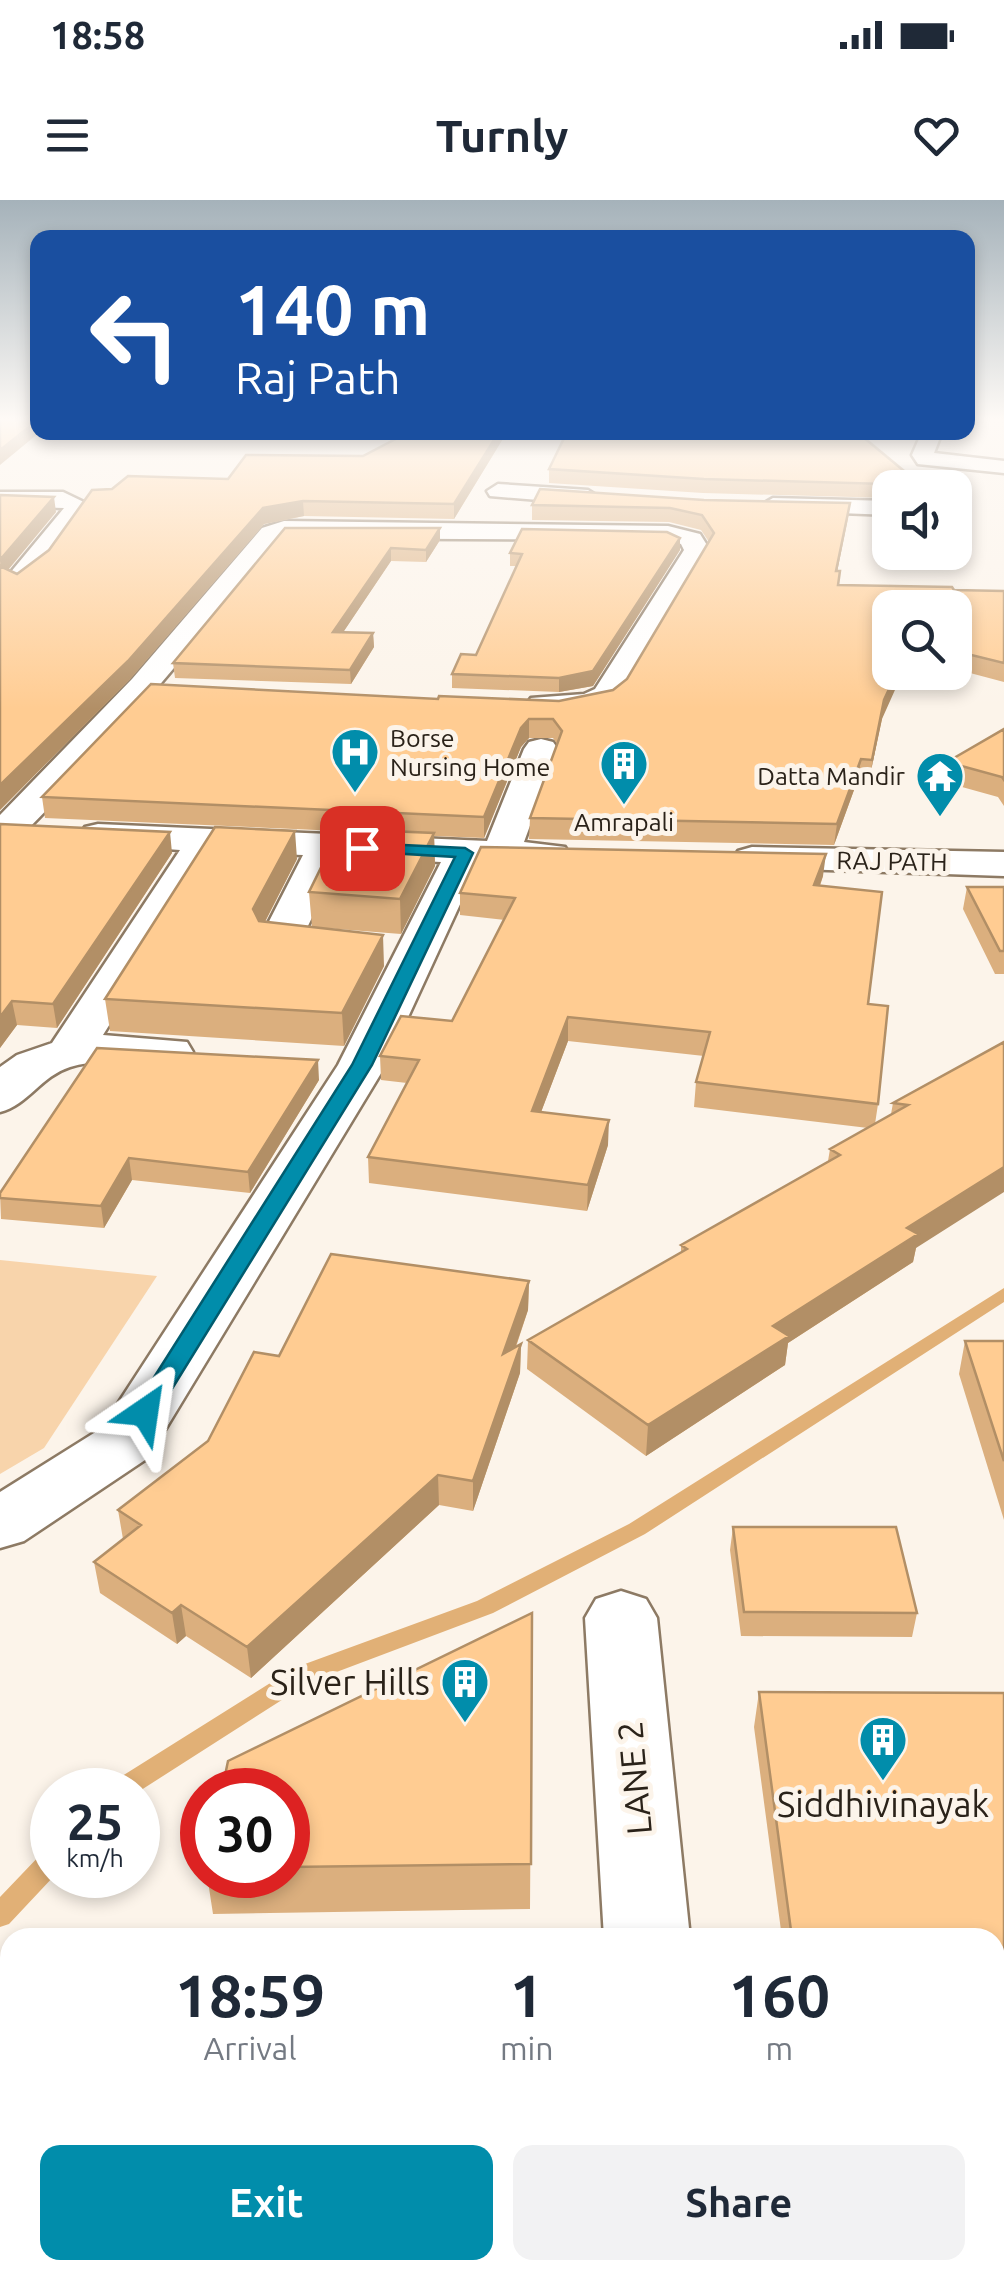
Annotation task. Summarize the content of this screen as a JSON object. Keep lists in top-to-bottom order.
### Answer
{
  "streets": {
    "street": ["RAJ PATH", "LANE 2"]
  },
  "places": {
    "hospital": ["Borse Nursing Home"],
    "building": ["Amrapali", "Silver Hills", "Siddhivinayak"],
    "temple": ["Datta Mandir"]
  },
  "page": {
    "status": "18:58",
    "header": "Turnly",
    "turn": ["140 m", "Raj Path"],
    "speed": "25 km/h",
    "limit": "30",
    "eta": [
      "18:59",
      "Arrival",
      "1",
      "min",
      "160",
      "m"
    ],
    "buttons": ["Exit", "Share"]
  }
}
